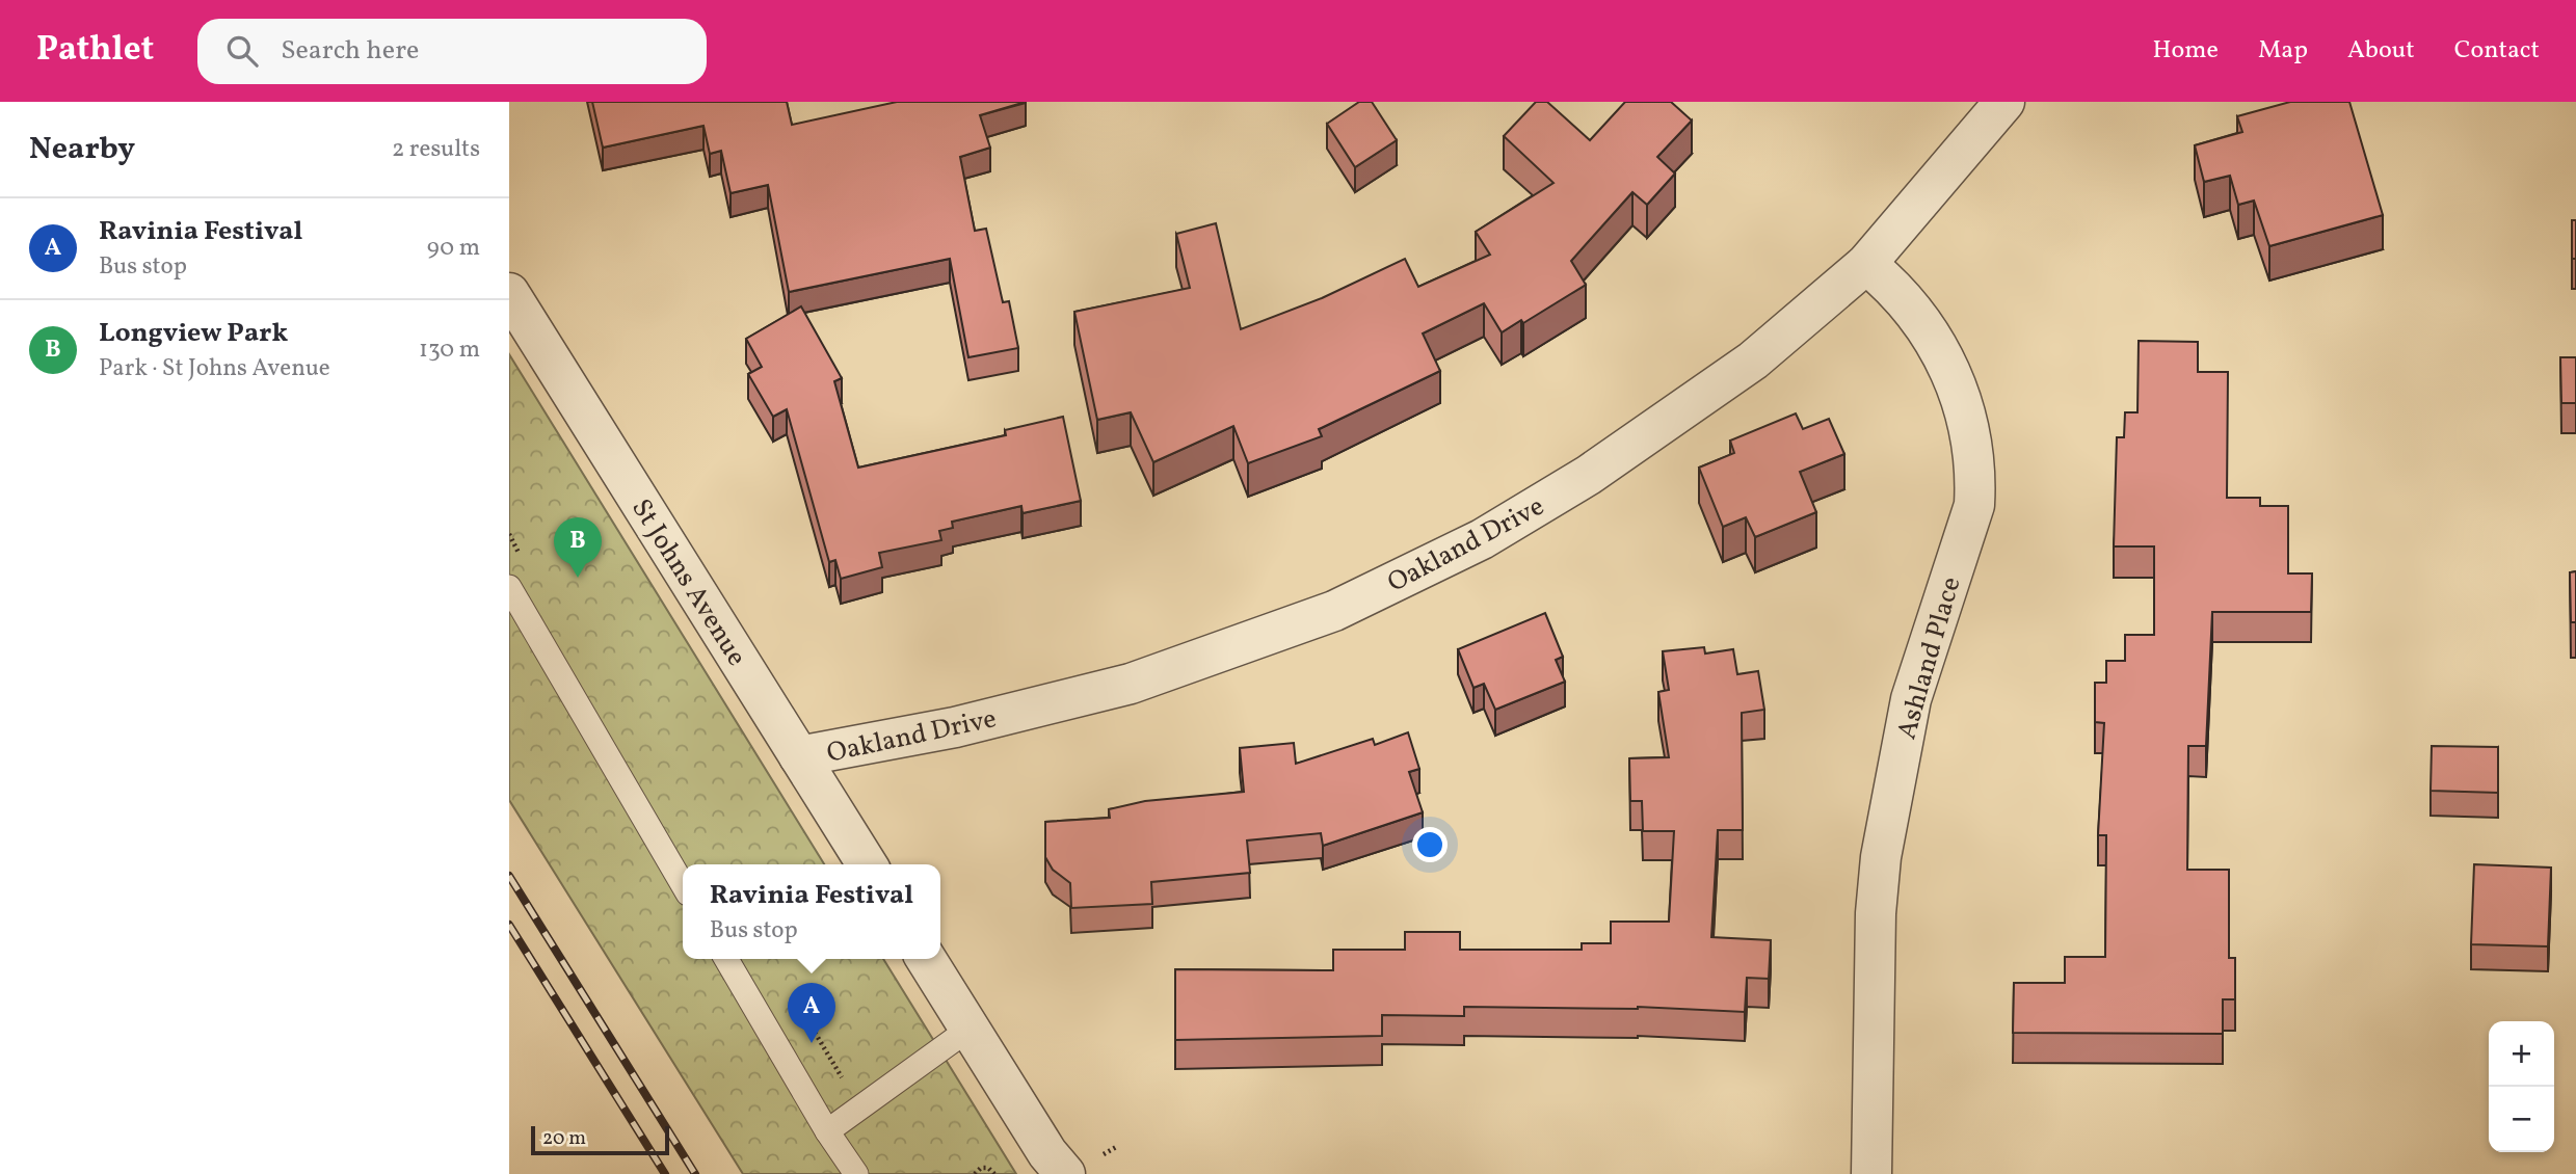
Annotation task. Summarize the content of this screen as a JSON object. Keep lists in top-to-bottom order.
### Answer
{
  "streets": {
    "street": ["Oakland Drive", "St Johns Avenue", "Ashland Place"]
  },
  "crossings": [
    ["Oakland Drive", "St Johns Avenue"],
    ["Oakland Drive", "Ashland Place"]
  ],
  "scale_bar": "20 m",
  "page": {
    "header": "Pathlet",
    "search": "Search here",
    "nav": [
      "Home",
      "Map",
      "About",
      "Contact"
    ],
    "heading": ["Nearby", "2 results"],
    "list": [
      {
        "mark": "A",
        "name": "Ravinia Festival",
        "note": "Bus stop",
        "value": "90 m"
      },
      {
        "mark": "B",
        "name": "Longview Park",
        "note": "Park · St Johns Avenue",
        "value": "130 m"
      }
    ],
    "pins": ["B", "A"],
    "popup": ["Ravinia Festival", "Bus stop"],
    "map_buttons": ["+", "−"],
    "scale": "20 m"
  }
}
